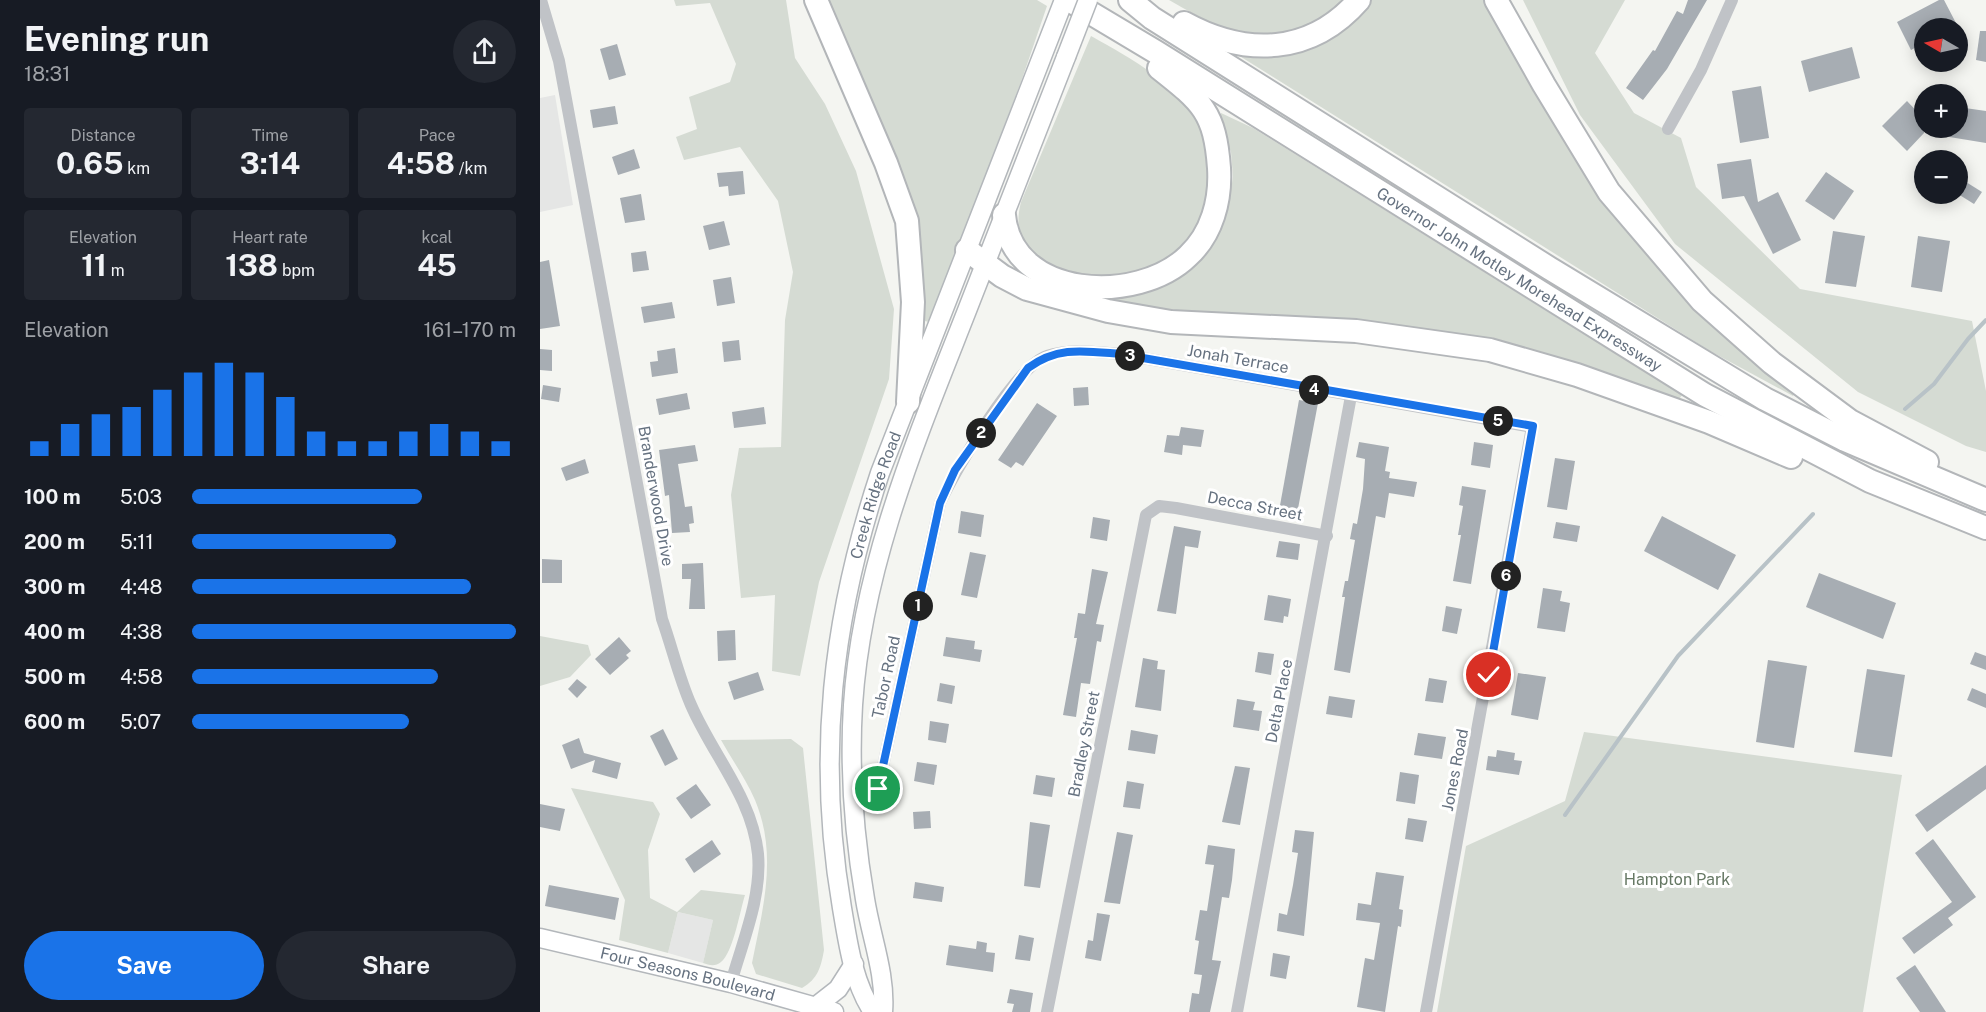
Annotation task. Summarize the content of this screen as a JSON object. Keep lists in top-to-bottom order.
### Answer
{
  "streets": {
    "highway": ["Governor John Motley Morehead Expressway"],
    "main road": ["Creek Ridge Road", "Four Seasons Boulevard"],
    "street": [
      "Jonah Terrace",
      "Branderwood Drive",
      "Decca Street",
      "Tabor Road",
      "Delta Place",
      "Bradley Street",
      "Jones Road"
    ]
  },
  "crossings": [
    ["Jonah Terrace", "Tabor Road"],
    ["Jonah Terrace", "Delta Place"],
    ["Jonah Terrace", "Jones Road"],
    ["Branderwood Drive", "Four Seasons Boulevard"],
    ["Decca Street", "Delta Place"],
    ["Decca Street", "Bradley Street"]
  ],
  "parks": ["Hampton Park"],
  "north": "left",
  "page": {
    "heading": ["Evening run", "18:31"],
    "map_buttons": ["+", "−"],
    "stats": [
      ["Distance", "0.65 km"],
      ["Time", "3:14"],
      ["Pace", "4:58 /km"],
      ["Elevation", "11 m"],
      ["Heart rate", "138 bpm"],
      ["kcal", "45"]
    ],
    "chart": ["Elevation", "161–170 m"],
    "pins": [
      "3",
      "4",
      "5",
      "2",
      "6",
      "1"
    ],
    "list": [
      {
        "name": "100 m",
        "note": "5:03"
      },
      {
        "name": "200 m",
        "note": "5:11"
      },
      {
        "name": "300 m",
        "note": "4:48"
      },
      {
        "name": "400 m",
        "note": "4:38"
      },
      {
        "name": "500 m",
        "note": "4:58"
      },
      {
        "name": "600 m",
        "note": "5:07"
      }
    ],
    "buttons": ["Save", "Share"]
  }
}
